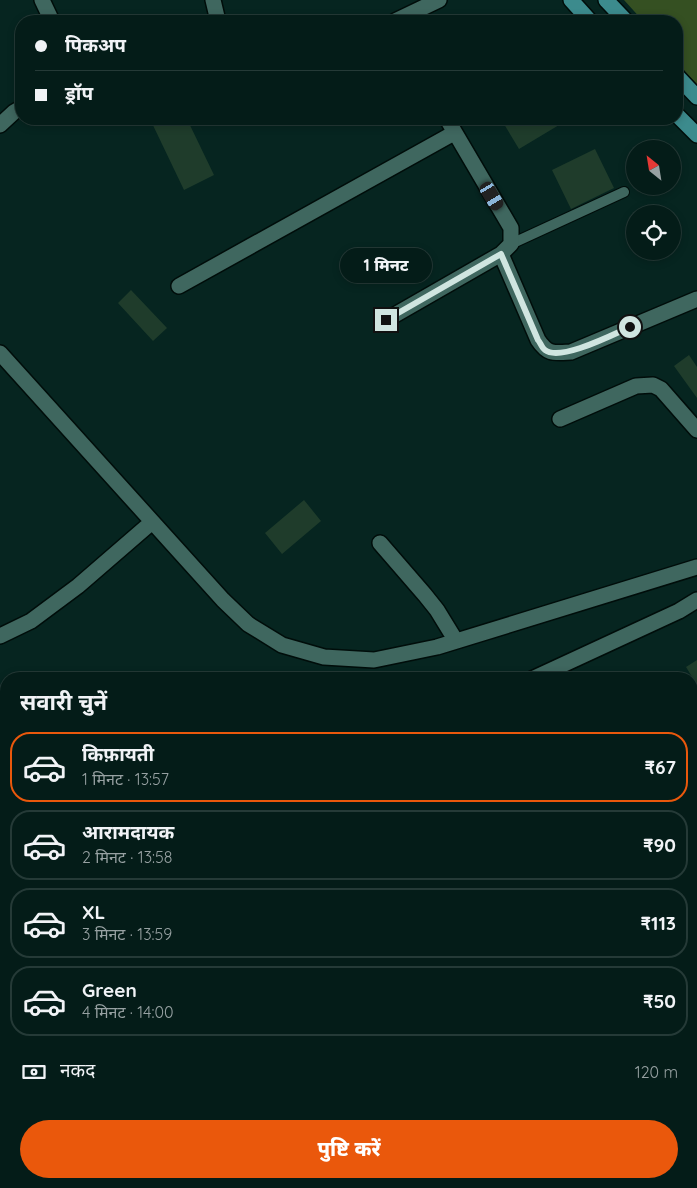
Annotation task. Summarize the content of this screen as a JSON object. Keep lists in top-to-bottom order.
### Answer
{
  "north": "top left",
  "page": {
    "banner": ["पिकअप", "ड्रॉप"],
    "bubble": "1 मिनट",
    "heading": "सवारी चुनें",
    "list": [
      {
        "name": "किफ़ायती",
        "note": "1 मिनट · 13:57",
        "value": "₹67"
      },
      {
        "name": "आरामदायक",
        "note": "2 मिनट · 13:58",
        "value": "₹90"
      },
      {
        "name": "XL",
        "note": "3 मिनट · 13:59",
        "value": "₹113"
      },
      {
        "name": "Green",
        "note": "4 मिनट · 14:00",
        "value": "₹50"
      }
    ],
    "pay": ["नकद", "120 m"],
    "buttons": "पुष्टि करें"
  }
}
